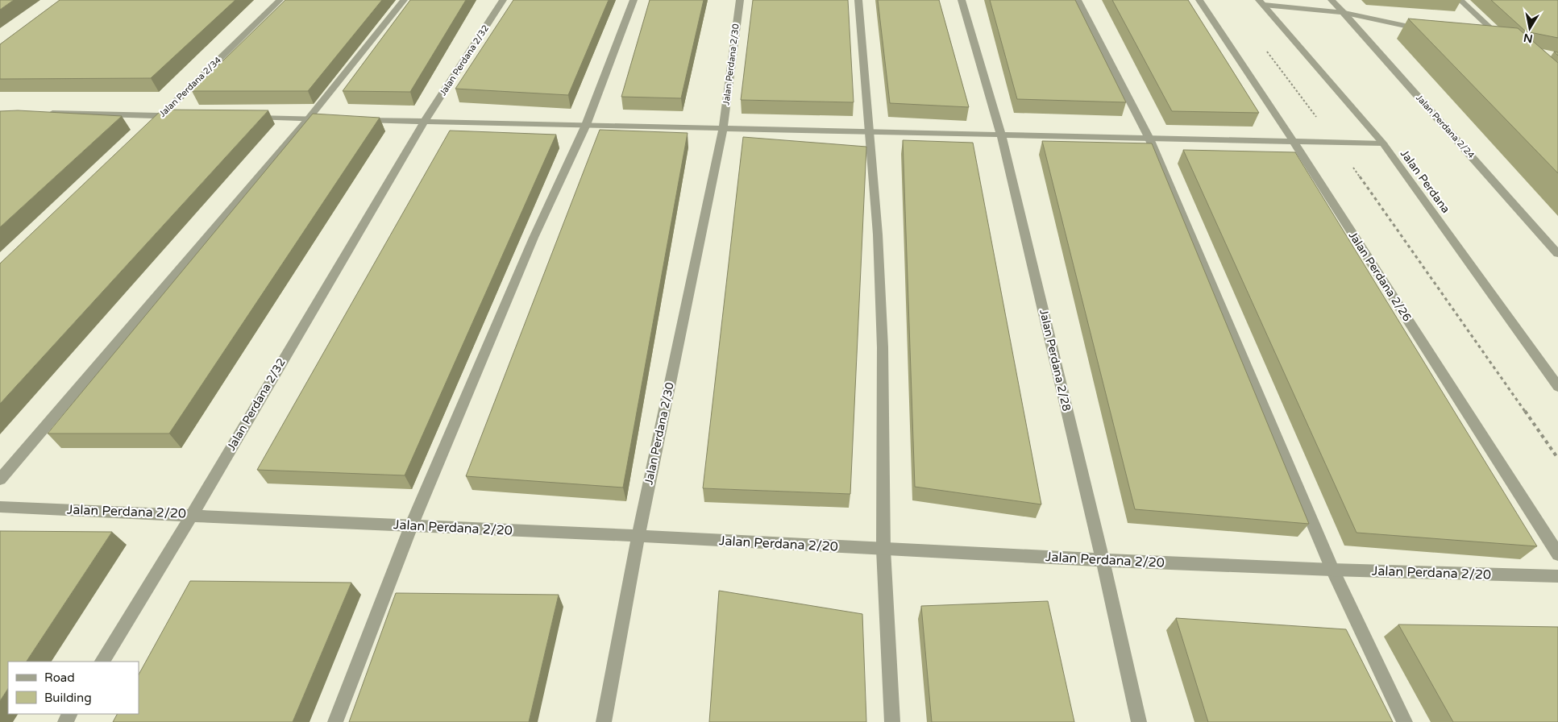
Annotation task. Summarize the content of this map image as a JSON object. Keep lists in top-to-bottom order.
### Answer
{
  "streets": {
    "street": [
      "Jalan Perdana 2/32",
      "Jalan Perdana 2/30",
      "Jalan Perdana 2/34",
      "Jalan Perdana 2/24",
      "Jalan Perdana",
      "Jalan Perdana 2/26",
      "Jalan Perdana 2/28",
      "Jalan Perdana 2/20"
    ]
  },
  "crossings": [
    ["Jalan Perdana 2/32", "Jalan Perdana 2/20"],
    ["Jalan Perdana 2/30", "Jalan Perdana 2/20"],
    ["Jalan Perdana 2/28", "Jalan Perdana 2/20"]
  ],
  "legend": ["Road", "Building"],
  "north": "bottom"
}
